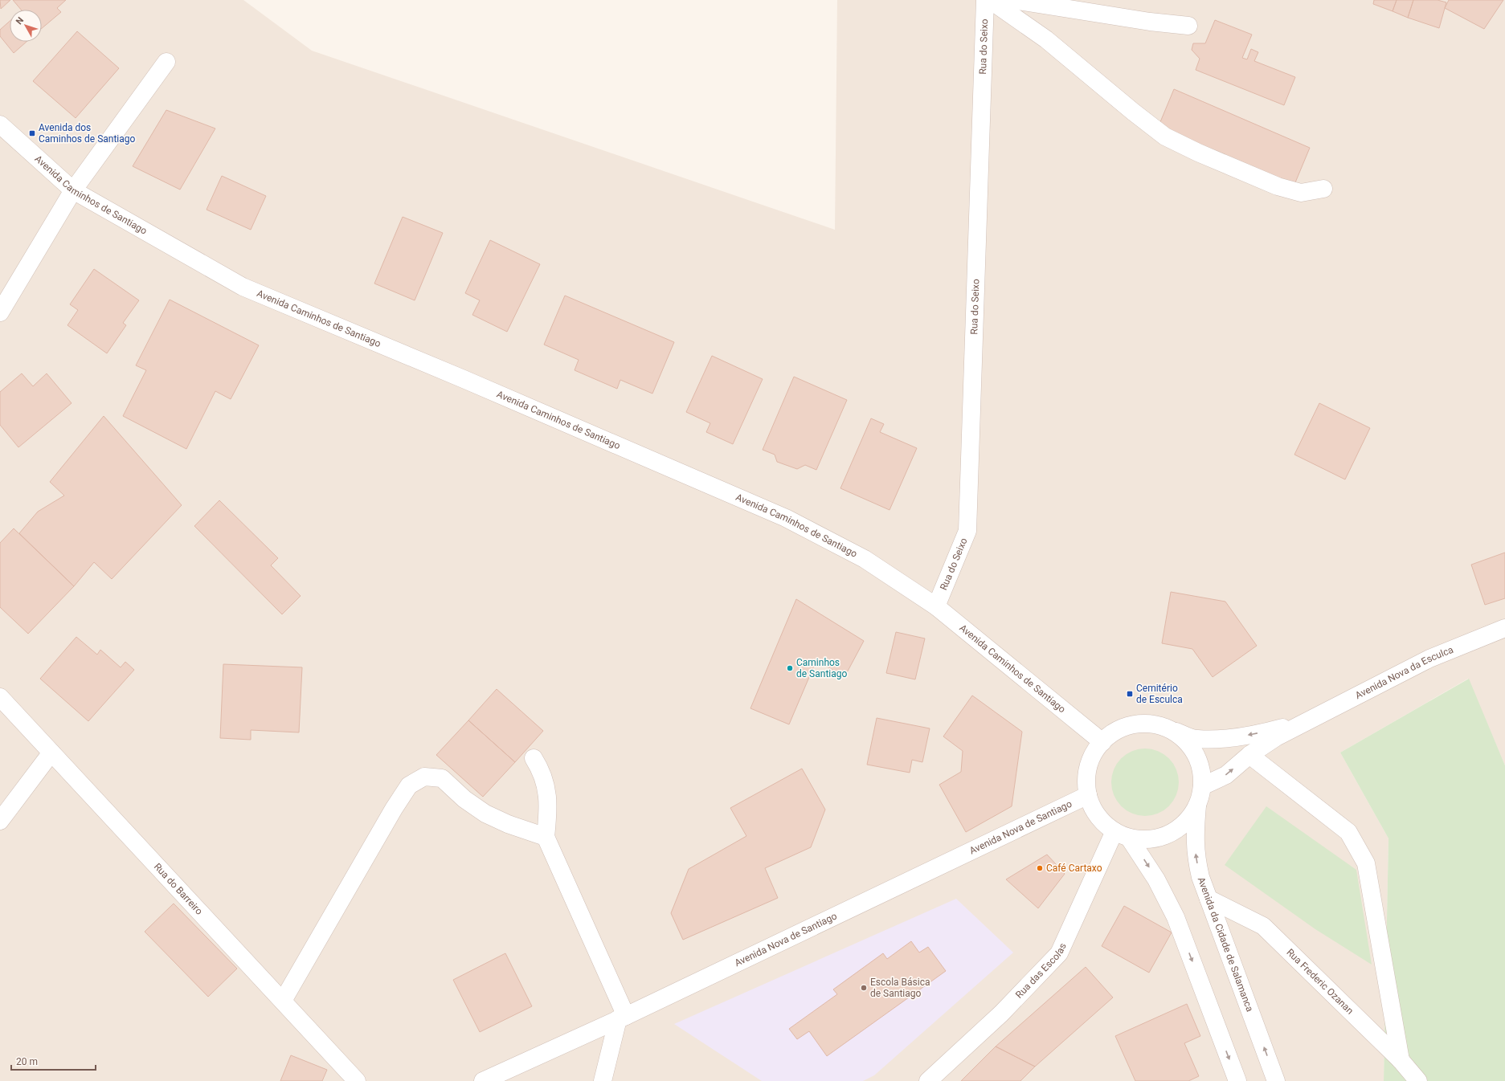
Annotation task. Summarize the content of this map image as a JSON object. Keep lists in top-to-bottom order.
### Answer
{
  "streets": {
    "street": [
      "Rua do Seixo",
      "Avenida Caminhos de Santiago",
      "Avenida Nova da Esculca",
      "Avenida Nova de Santiago",
      "Rua do Barreiro",
      "Avenida da Cidade de Salamanca",
      "Rua das Escolas",
      "Rua Frederic Ozanan"
    ]
  },
  "crossings": [
    ["Rua do Seixo", "Avenida Caminhos de Santiago"],
    ["Avenida da Cidade de Salamanca", "Rua Frederic Ozanan"]
  ],
  "places": {
    "transit": ["Avenida dos Caminhos de Santiago", "Cemitério de Esculca"],
    "other": ["Caminhos de Santiago", "Café Cartaxo", "Escola Básica de Santiago"]
  },
  "scale_bar": "20 m",
  "north": "top left"
}
